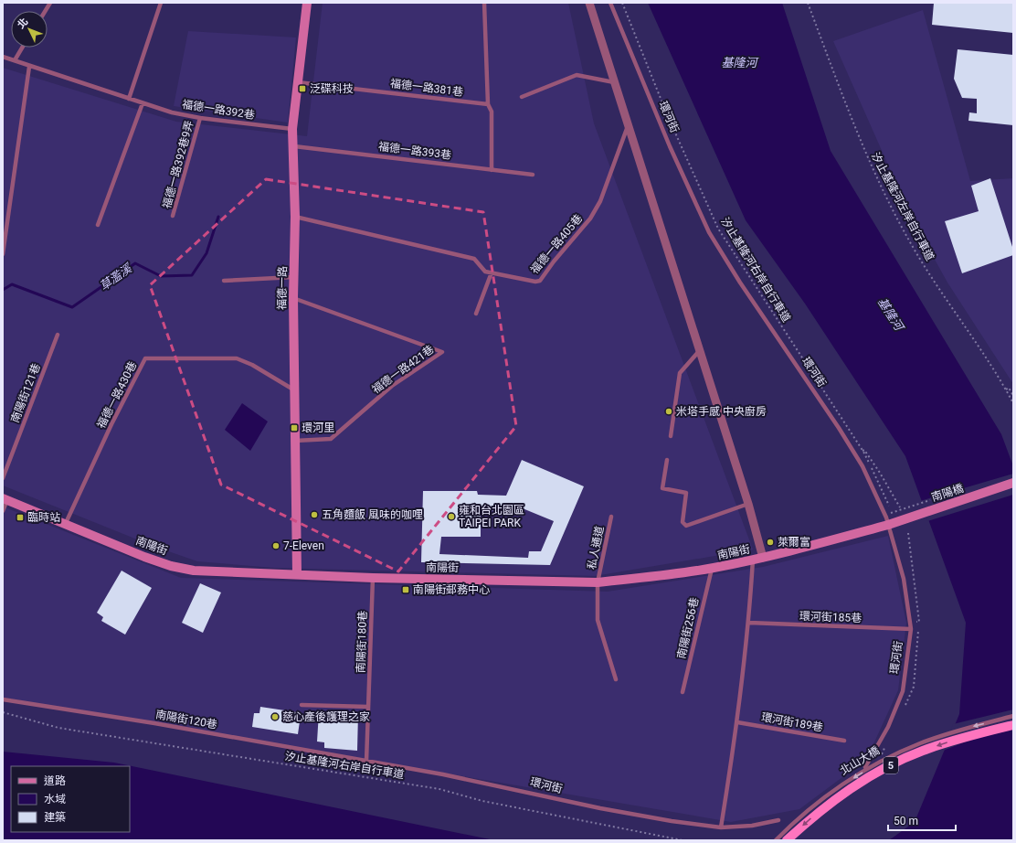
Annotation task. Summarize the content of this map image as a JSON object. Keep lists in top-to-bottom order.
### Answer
{
  "streets": {
    "main road": ["北山大橋", "5"],
    "street": ["福德一路", "南陽橋", "南陽街"],
    "lane": [
      "福德一路381巷",
      "福德一路392巷",
      "環河街",
      "福德一路393巷",
      "福德一路392巷9弄",
      "福德一路405巷",
      "福德一路421巷",
      "南陽街121巷",
      "福德一路430巷",
      "私人通道",
      "環河街185巷",
      "南陽街256巷",
      "南陽街180巷",
      "南陽街120巷",
      "環河街189巷"
    ],
    "path": ["汐止基隆河左岸自行車道", "汐止基隆河右岸自行車道"]
  },
  "crossings": [
    ["福德一路381巷", "福德一路"],
    ["福德一路392巷", "福德一路392巷9弄"],
    ["福德一路392巷", "福德一路"],
    ["環河街", "南陽橋"],
    ["環河街", "南陽街"],
    ["環河街", "環河街185巷"],
    ["環河街", "南陽街180巷"],
    ["環河街", "南陽街120巷"],
    ["福德一路393巷", "福德一路"],
    ["福德一路405巷", "福德一路"],
    ["福德一路", "福德一路421巷"],
    ["福德一路", "福德一路430巷"],
    ["福德一路", "南陽街"],
    ["福德一路430巷", "南陽街"],
    ["南陽橋", "南陽街"],
    ["南陽街", "私人通道"],
    ["南陽街", "南陽街256巷"],
    ["南陽街", "南陽街180巷"],
    ["南陽街180巷", "南陽街120巷"]
  ],
  "one_way": ["北山大橋"],
  "water": ["基隆河", "草濫溪"],
  "places": {
    "transit": [
      "泛碟科技",
      "環河里",
      "臨時站",
      "南陽街郵務中心"
    ],
    "other": [
      "米塔手感 中央廚房",
      "五角麵飯 風味的咖哩",
      "雍和台北園區 TAIPEI PARK",
      "萊爾富",
      "7-Eleven",
      "慈心產後護理之家"
    ]
  },
  "legend": ["道路", "水域", "建築"],
  "scale_bar": "50 m",
  "north": "top left"
}
